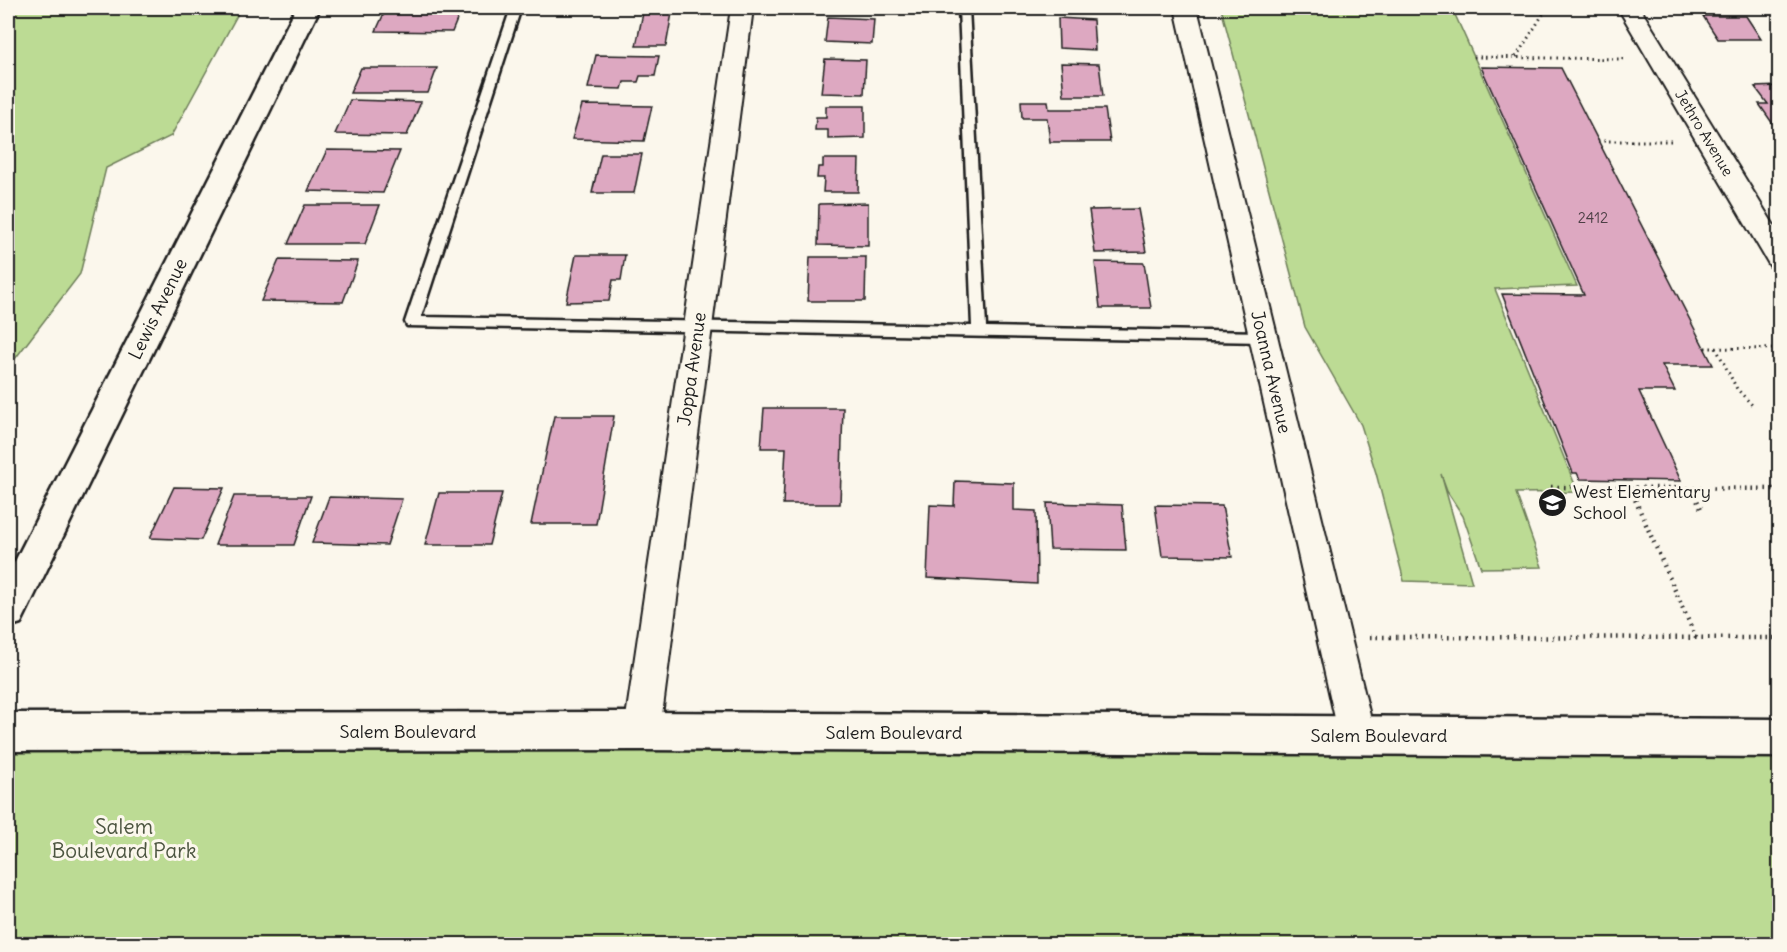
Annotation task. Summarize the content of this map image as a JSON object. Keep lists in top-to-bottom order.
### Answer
{
  "streets": {
    "street": [
      "Jethro Avenue",
      "Lewis Avenue",
      "Joppa Avenue",
      "Joanna Avenue",
      "Salem Boulevard"
    ]
  },
  "crossings": [
    ["Joppa Avenue", "Salem Boulevard"],
    ["Joanna Avenue", "Salem Boulevard"]
  ],
  "parks": ["Salem Boulevard Park"],
  "places": {
    "school or university": ["West Elementary School"]
  },
  "house_numbers": ["2412"]
}
